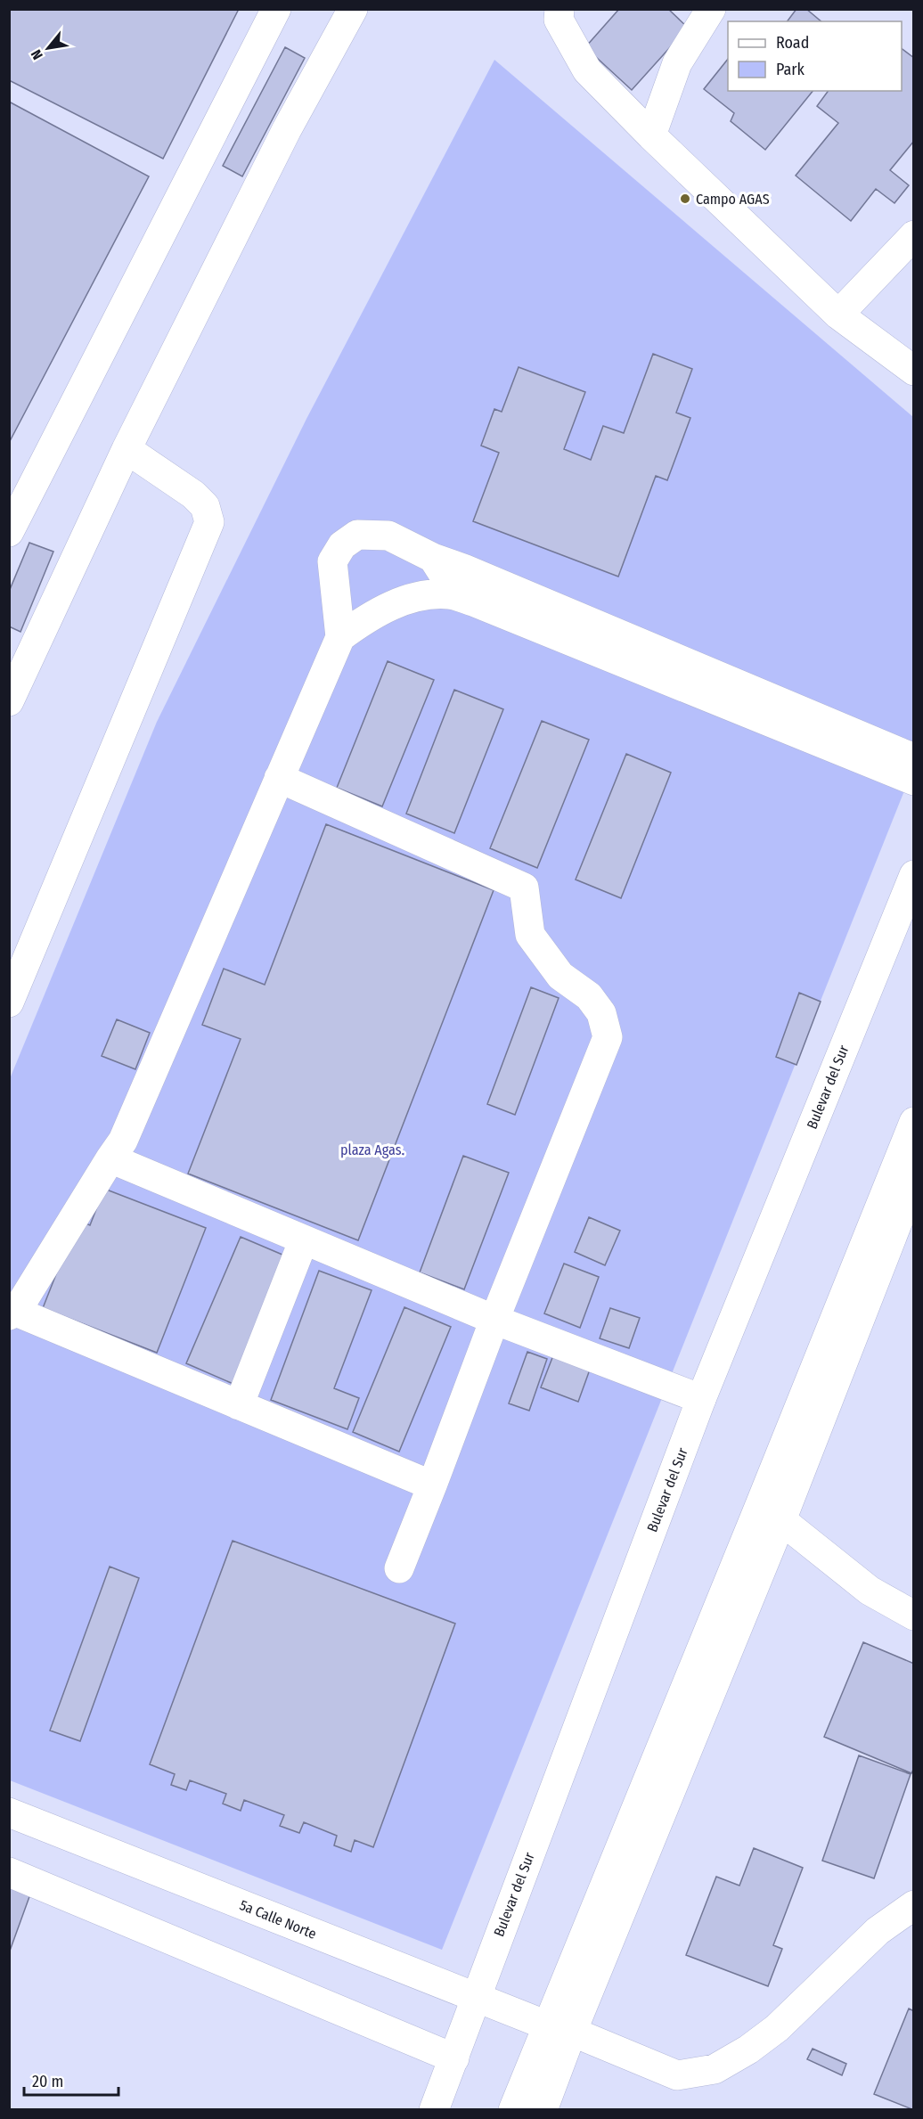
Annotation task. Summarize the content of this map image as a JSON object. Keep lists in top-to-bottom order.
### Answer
{
  "streets": {
    "main road": ["Bulevar del Sur", "5a Calle Norte"]
  },
  "crossings": [
    ["Bulevar del Sur", "5a Calle Norte"]
  ],
  "parks": ["plaza Agas."],
  "places": ["Campo AGAS"],
  "legend": ["Road", "Park"],
  "scale_bar": "20 m",
  "north": "bottom left"
}
